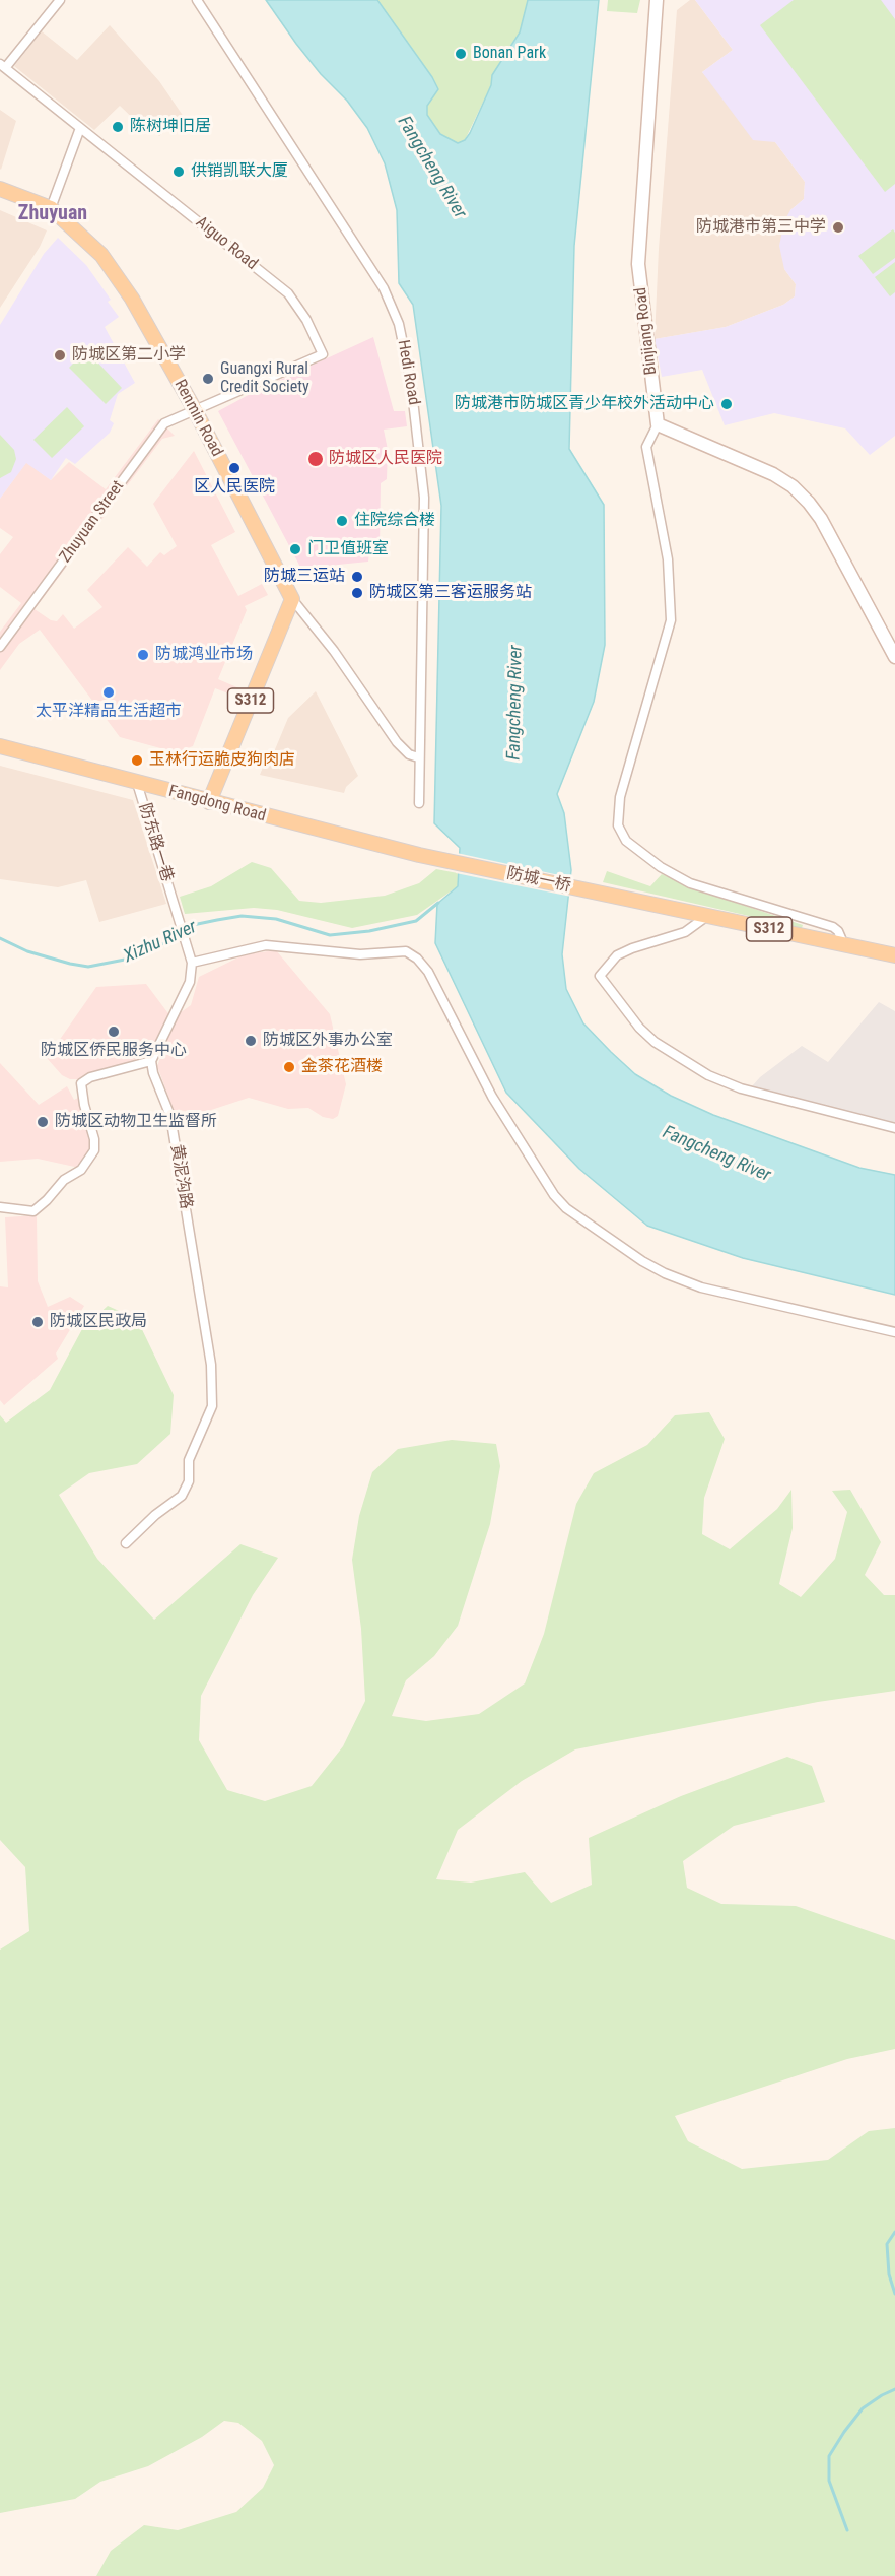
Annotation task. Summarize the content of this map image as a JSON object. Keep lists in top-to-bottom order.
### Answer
{
  "streets": {
    "main road": [
      "Renmin Road",
      "S312",
      "Fangdong Road",
      "防城一桥"
    ],
    "street": [
      "Aiguo Road",
      "Binjiang Road",
      "Hedi Road",
      "Zhuyuan Street",
      "防东路一巷",
      "黄泥沟路"
    ]
  },
  "crossings": [
    ["Aiguo Road", "Renmin Road"],
    ["Aiguo Road", "Zhuyuan Street"],
    ["Hedi Road", "Renmin Road"],
    ["Renmin Road", "Zhuyuan Street"],
    ["Renmin Road", "S312"],
    ["S312", "Fangdong Road"],
    ["S312", "防城一桥"],
    ["Fangdong Road", "防东路一巷"],
    ["Fangdong Road", "防城一桥"]
  ],
  "districts": ["Zhuyuan"],
  "water": ["Fangcheng River", "Xizhu River"],
  "places": [
    "Bonan Park",
    "陈树坤旧居",
    "供销凯联大厦",
    "防城港市第三中学",
    "防城区第二小学",
    "Guangxi Rural Credit Society",
    "防城港市防城区青少年校外活动中心",
    "防城区人民医院",
    "区人民医院",
    "住院综合楼",
    "门卫值班室",
    "防城三运站",
    "防城区第三客运服务站",
    "防城鸿业市场",
    "太平洋精品生活超市",
    "玉林行运脆皮狗肉店",
    "防城区侨民服务中心",
    "防城区外事办公室",
    "金茶花酒楼",
    "防城区动物卫生监督所",
    "防城区民政局"
  ]
}
